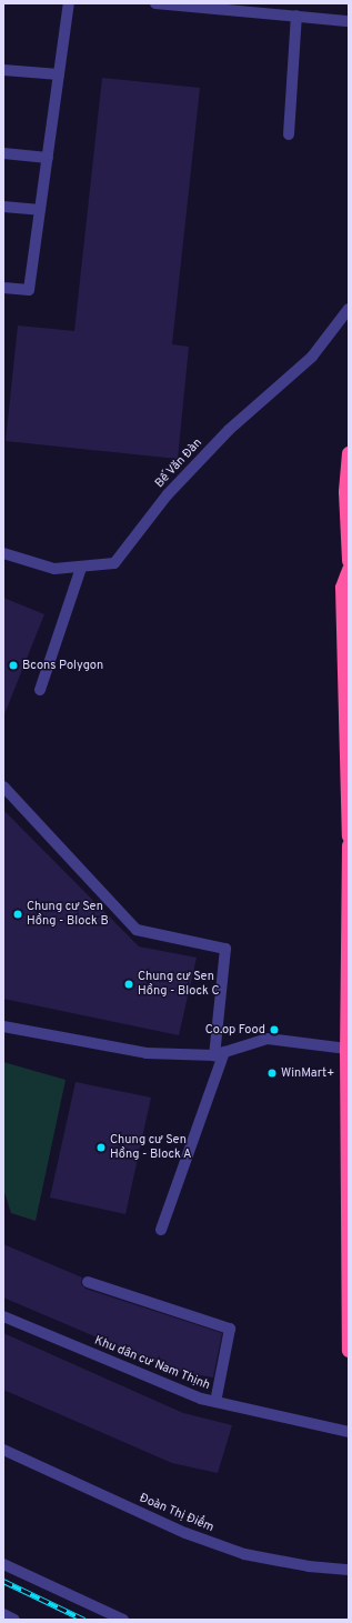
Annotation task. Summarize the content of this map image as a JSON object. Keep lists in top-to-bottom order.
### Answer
{
  "streets": {
    "street": ["Bế Văn Đàn", "Khu dân cư Nam Thịnh", "Đoàn Thị Điểm"]
  },
  "places": [
    "Bcons Polygon",
    "Chung cư Sen Hồng - Block B",
    "Chung cư Sen Hồng - Block C",
    "Co.op Food",
    "WinMart+",
    "Chung cư Sen Hồng - Block A"
  ]
}
